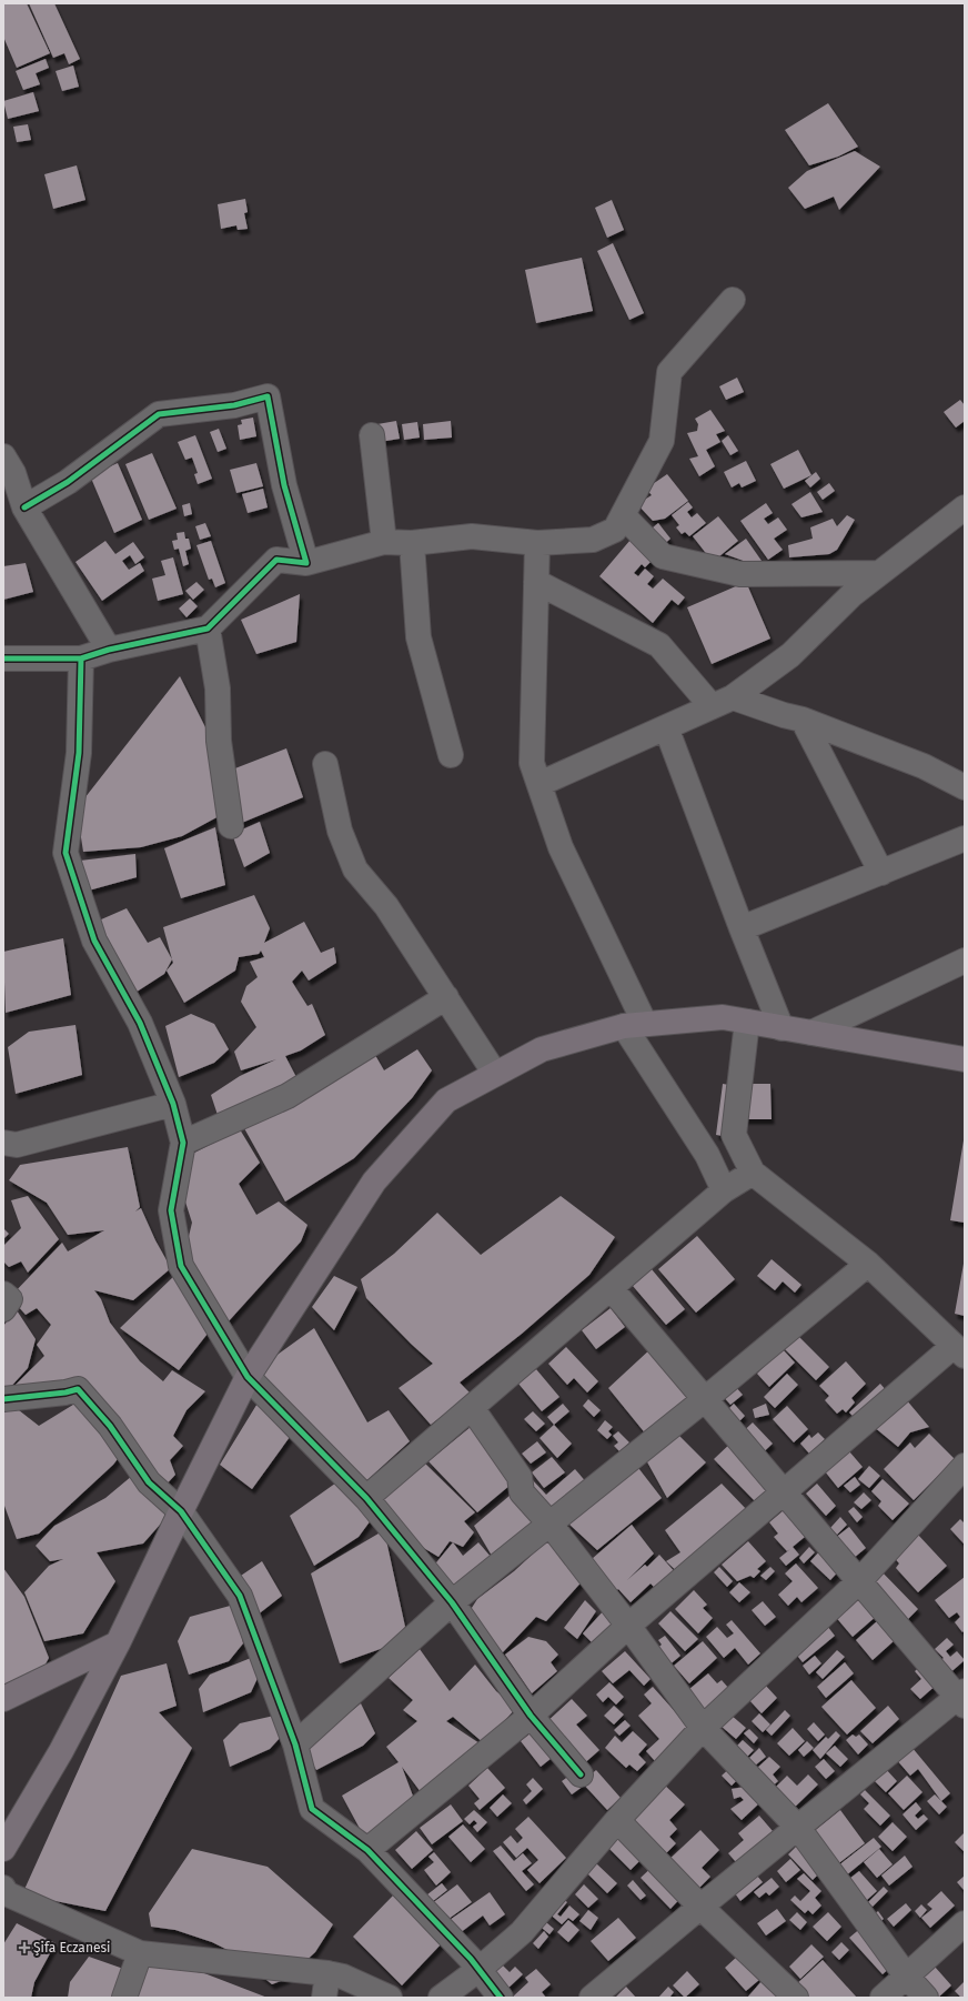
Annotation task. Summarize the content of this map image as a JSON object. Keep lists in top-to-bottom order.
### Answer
{
  "places": {
    "health": ["Şifa Eczanesi"]
  }
}
